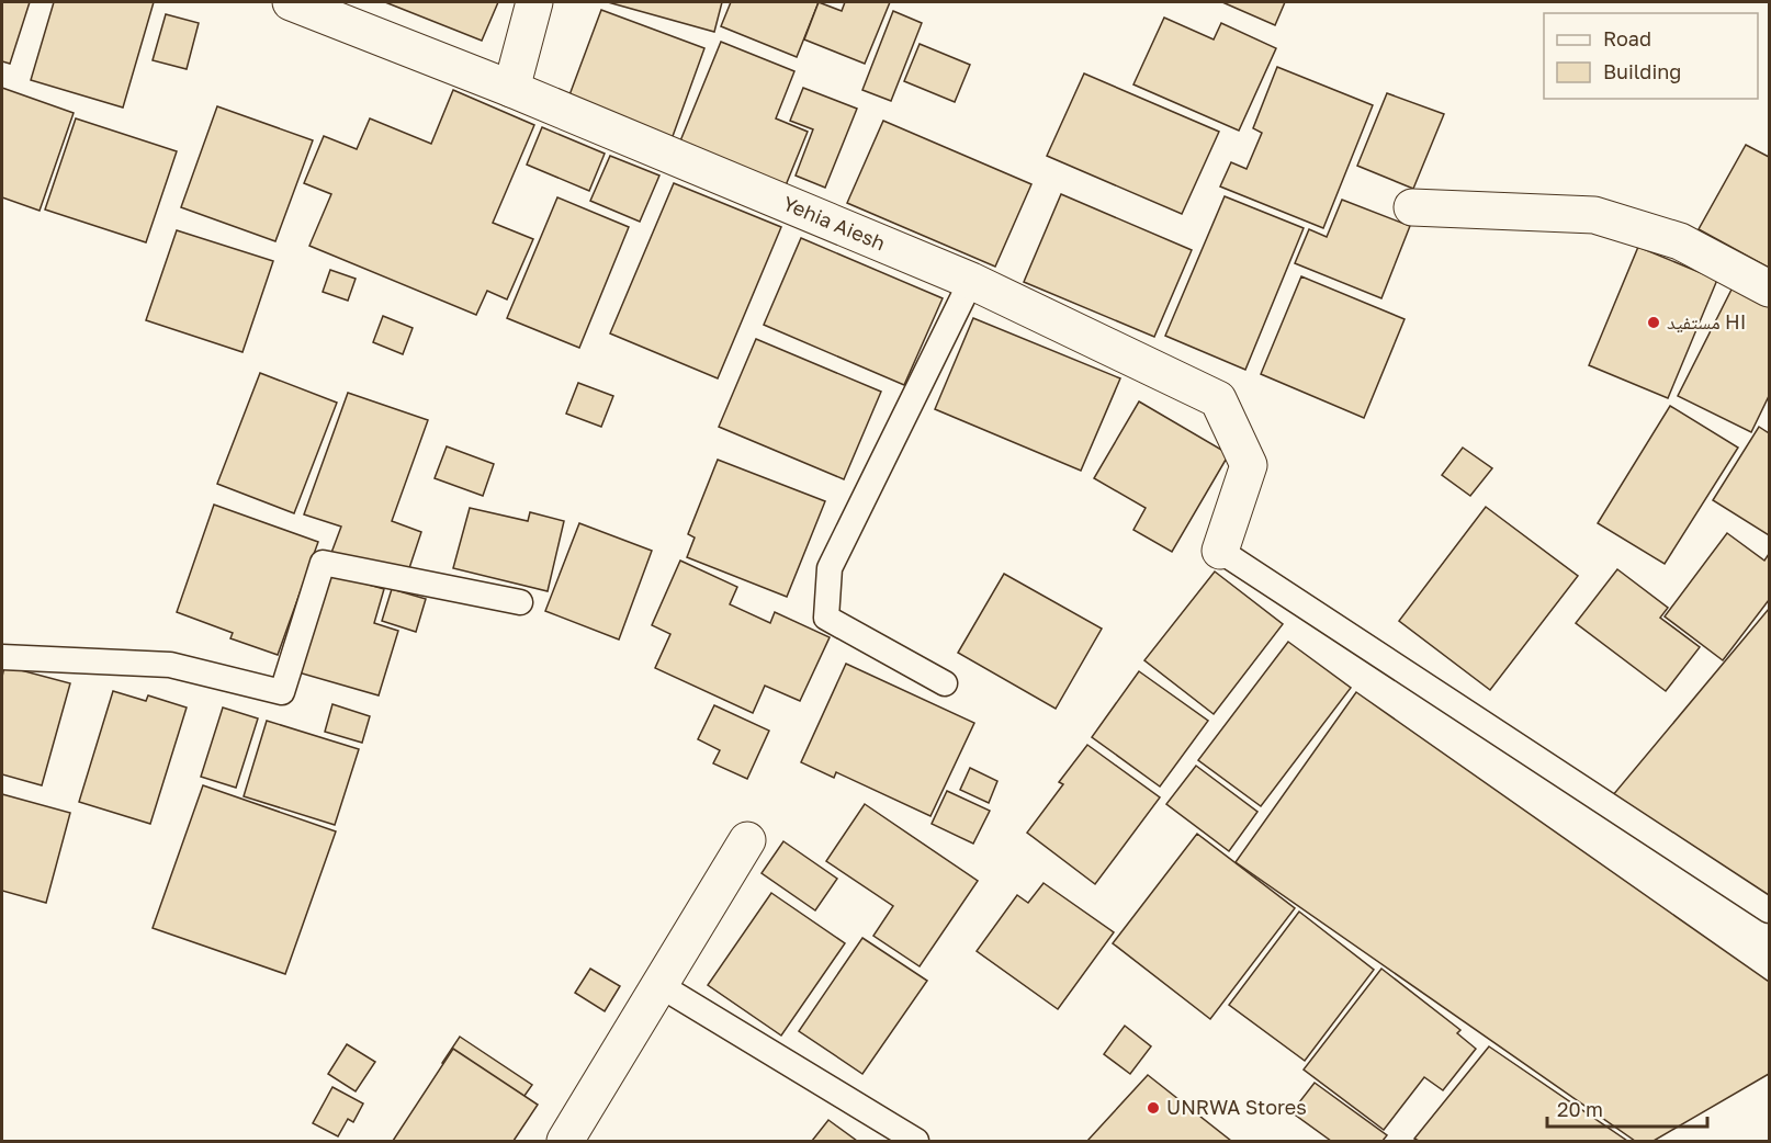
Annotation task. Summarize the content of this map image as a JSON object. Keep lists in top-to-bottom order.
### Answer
{
  "streets": {
    "street": ["Yehia Aiesh"]
  },
  "places": ["مستفيد HI", "UNRWA Stores"],
  "legend": ["Road", "Building"],
  "scale_bar": "20 m"
}
